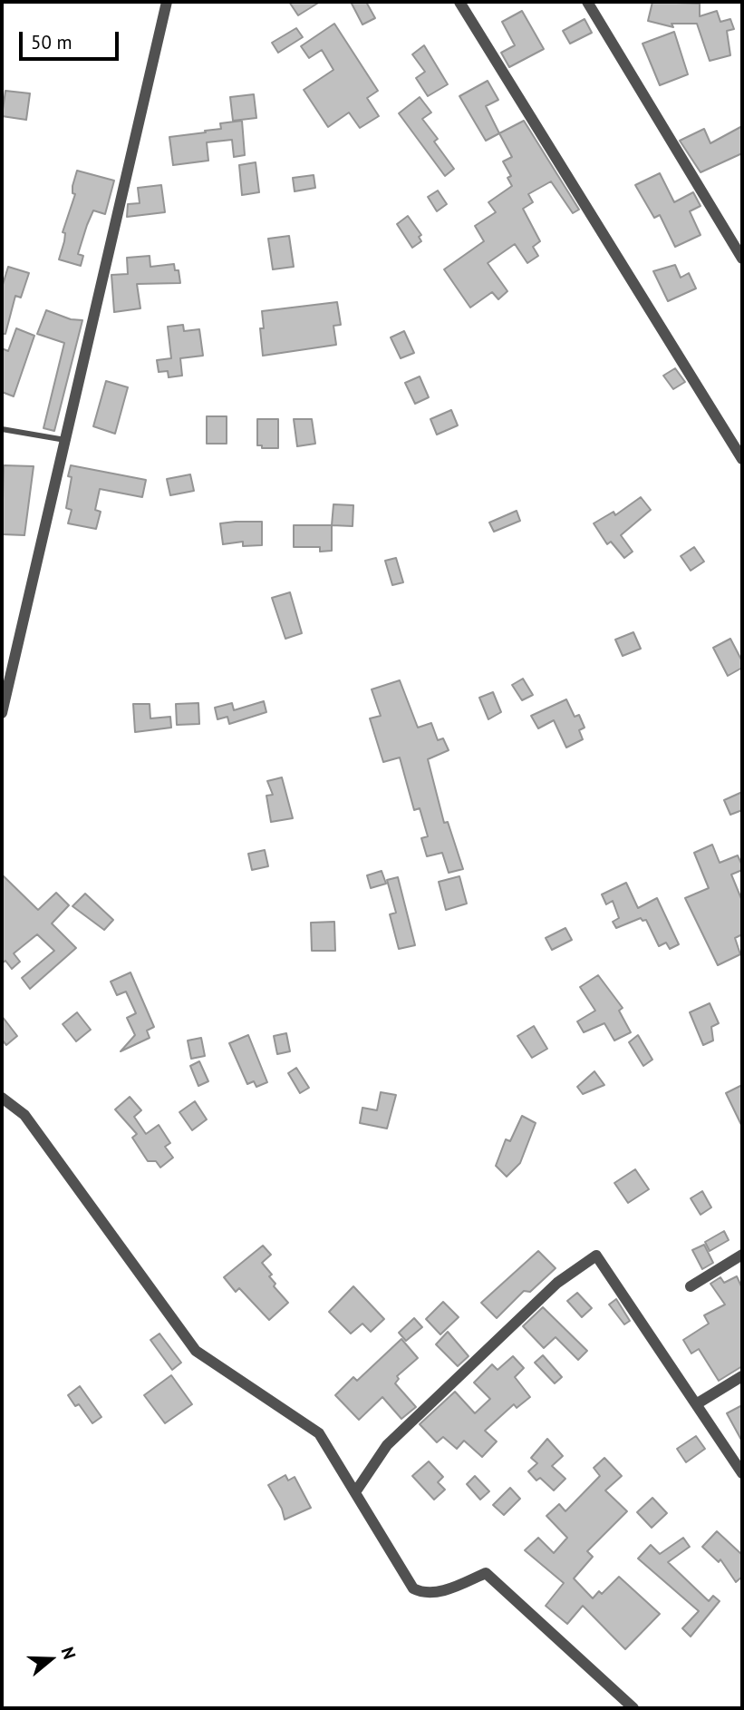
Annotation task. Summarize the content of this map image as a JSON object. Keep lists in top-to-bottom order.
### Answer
{
  "scale_bar": "50 m",
  "north": "right"
}
